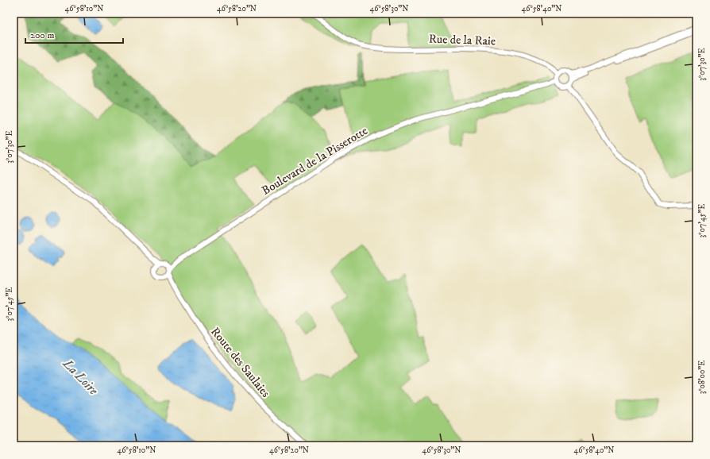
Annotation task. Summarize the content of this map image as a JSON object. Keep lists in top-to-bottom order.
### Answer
{
  "streets": {
    "street": ["Rue de la Raie", "Boulevard de la Pisserotte", "Route des Saulaies"]
  },
  "crossings": [
    ["Rue de la Raie", "Boulevard de la Pisserotte"]
  ],
  "water": ["La Loire"],
  "scale_bar": "200 m",
  "coordinates": [
    "46°58'10\"N",
    "46°58'20\"N",
    "46°58'30\"N",
    "46°58'40\"N",
    "3°07'30\"E",
    "3°07'45\"E",
    "3°08'00\"E"
  ]
}
